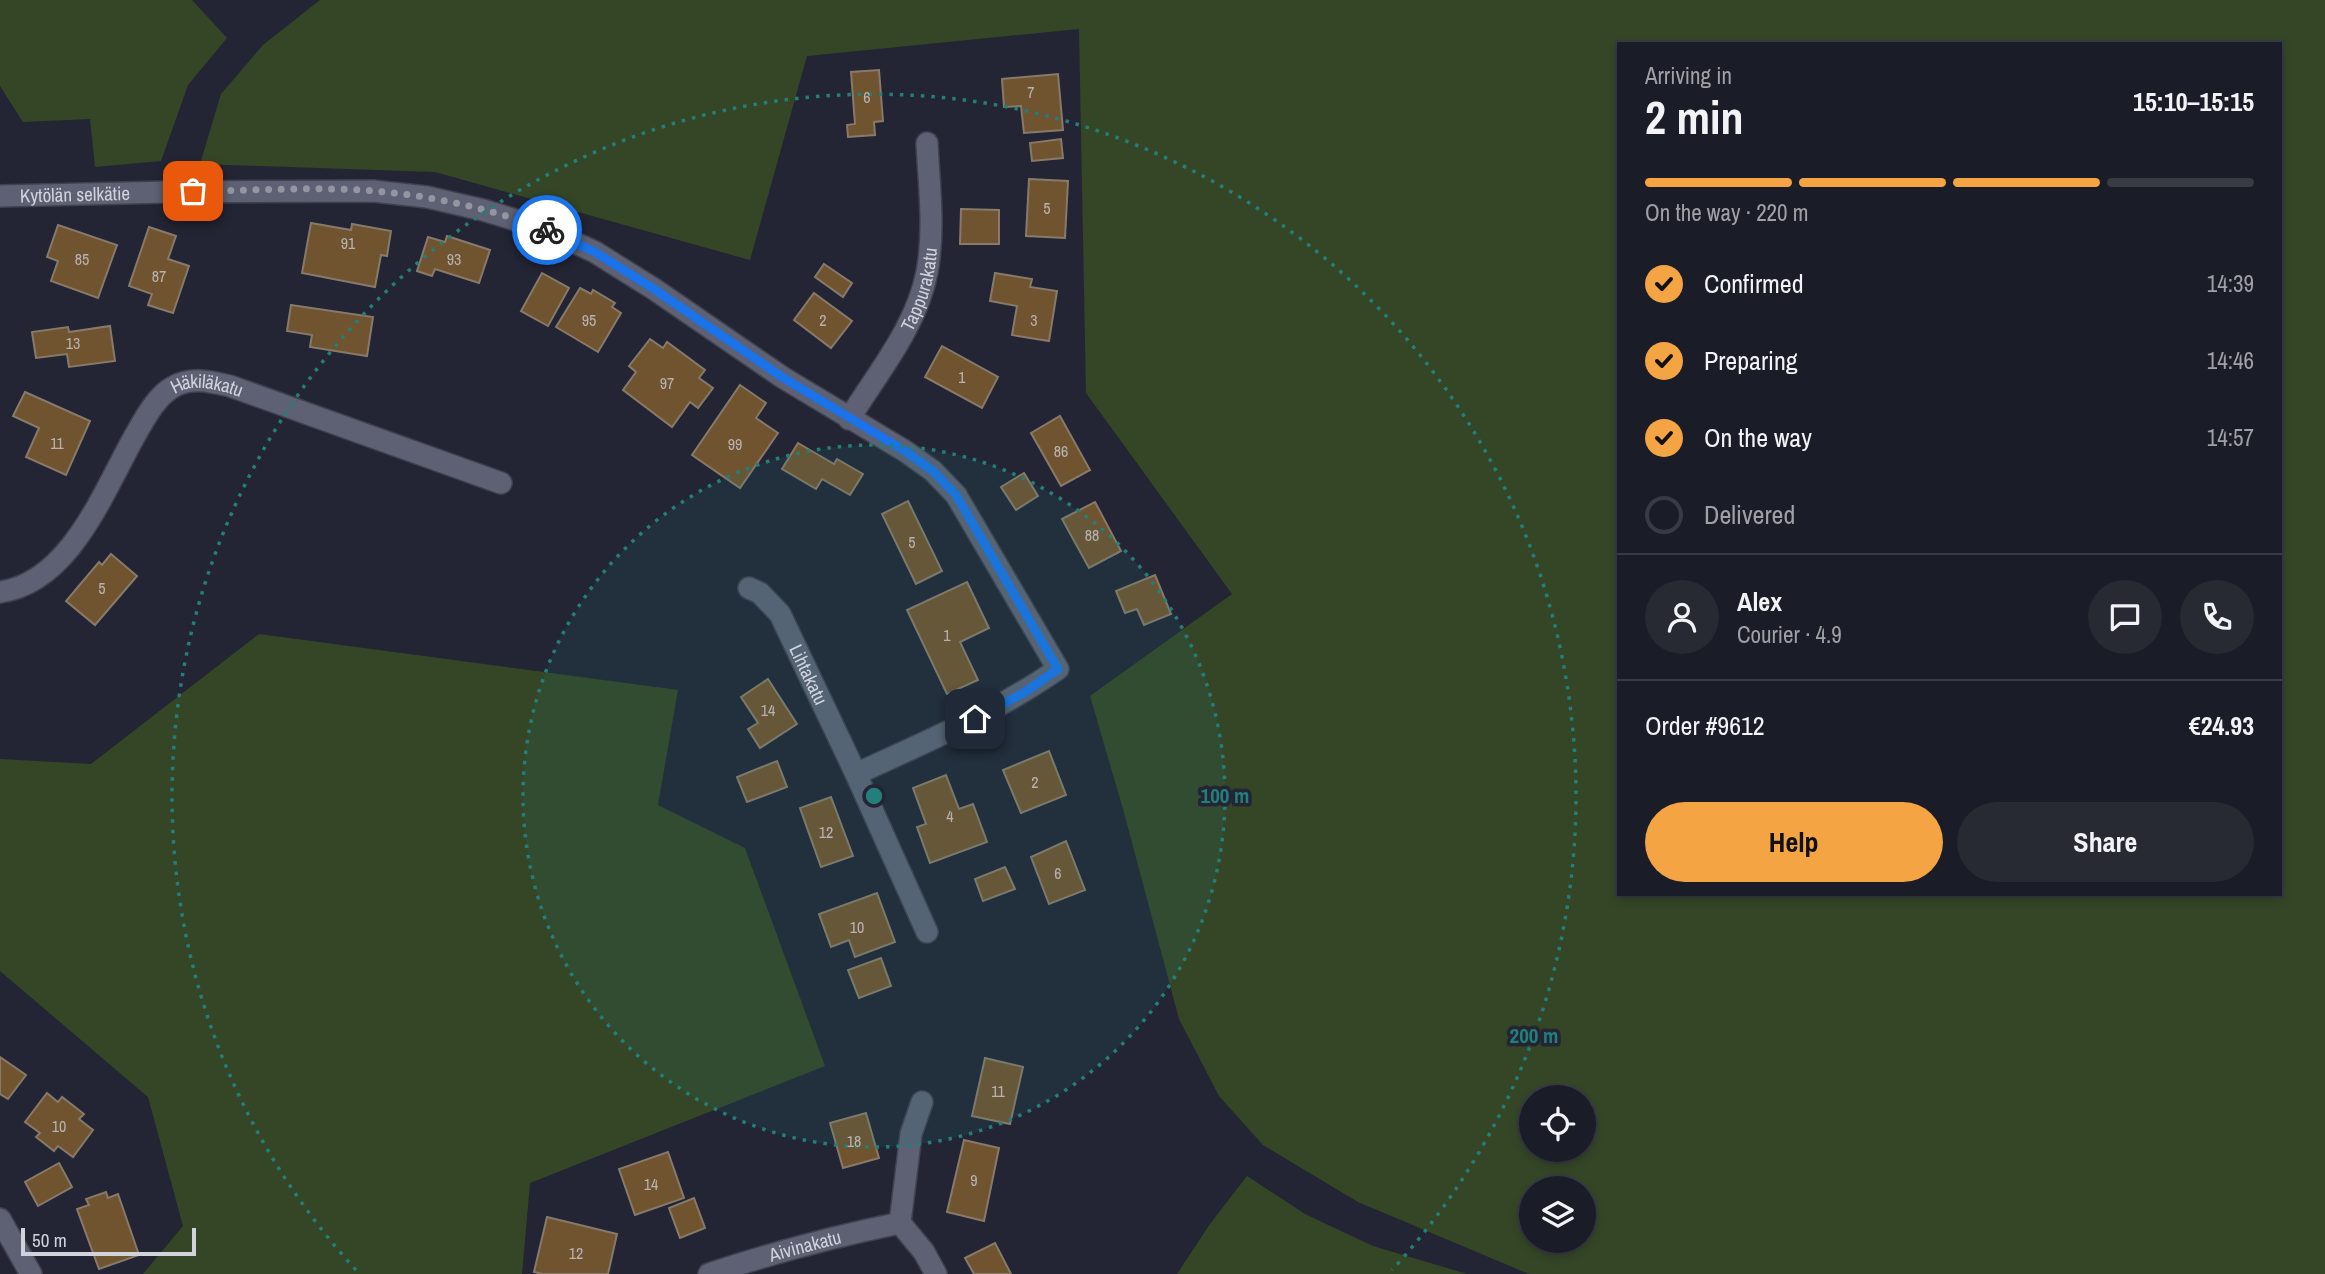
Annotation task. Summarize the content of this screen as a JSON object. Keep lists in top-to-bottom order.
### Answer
{
  "streets": {
    "street": [
      "Kytölän selkätie",
      "Tappurakatu",
      "Häkiläkatu",
      "Lihtakatu",
      "Aivinakatu"
    ]
  },
  "crossings": [
    ["Kytölän selkätie", "Tappurakatu"],
    ["Kytölän selkätie", "Lihtakatu"]
  ],
  "house_numbers": [
    "7",
    "6",
    "5",
    "91",
    "85",
    "93",
    "87",
    "95",
    "2",
    "3",
    "13",
    "1",
    "97",
    "11",
    "99",
    "86",
    "88",
    "5",
    "5",
    "1",
    "14",
    "2",
    "4",
    "12",
    "6",
    "10",
    "11",
    "10",
    "18",
    "9",
    "14",
    "12"
  ],
  "scale_bar": "50 m",
  "page": {
    "heading": ["2 min", "Arriving in", "15:10–15:15"],
    "panel": [
      "Alex",
      "Courier · 4.9",
      "Order #9612",
      "€24.93"
    ],
    "bar": "On the way · 220 m",
    "list": [
      ["Confirmed", "14:39"],
      ["Preparing", "14:46"],
      ["On the way", "14:57"],
      "Delivered"
    ],
    "buttons": ["Help", "Share"],
    "scale": "50 m"
  },
  "rings": ["100 m", "200 m"]
}
